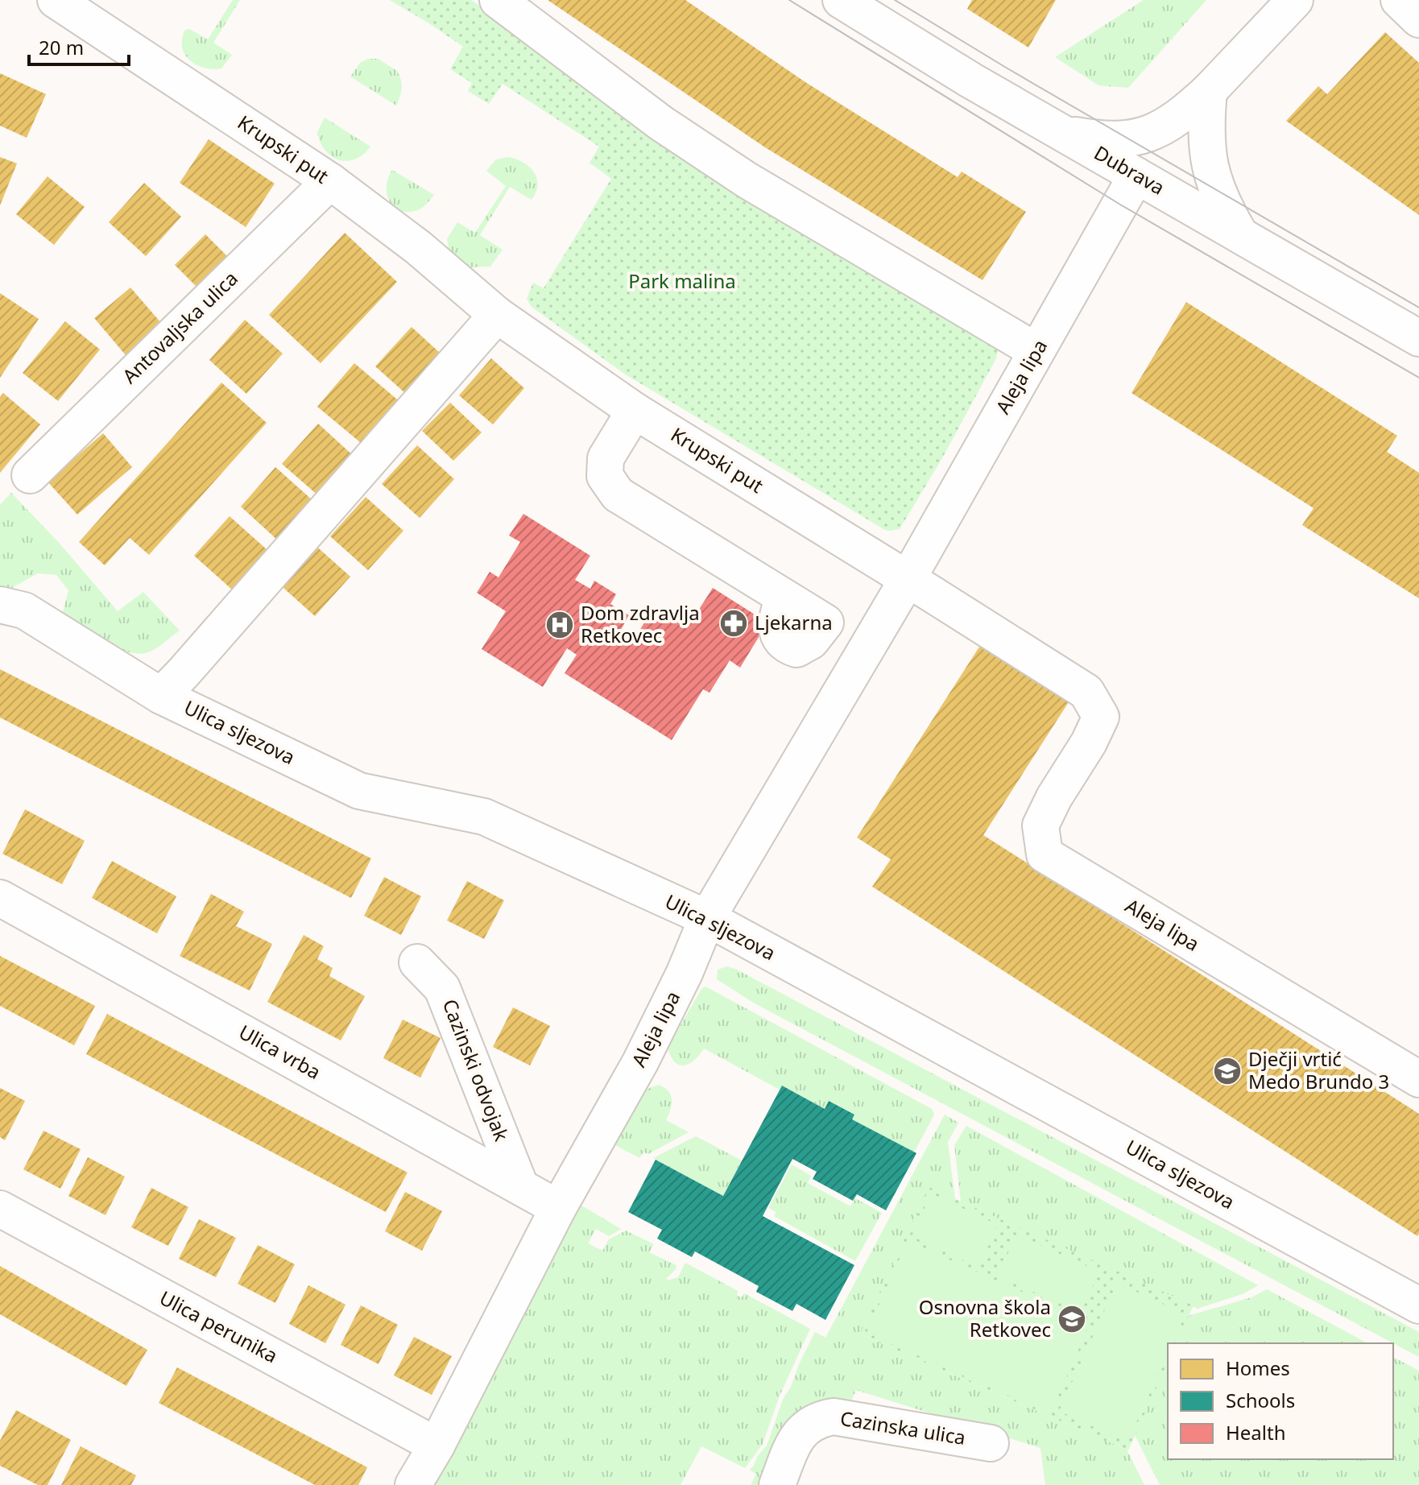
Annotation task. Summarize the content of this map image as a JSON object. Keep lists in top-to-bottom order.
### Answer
{
  "streets": {
    "street": [
      "Krupski put",
      "Dubrava",
      "Antovaljska ulica",
      "Aleja lipa",
      "Ulica sljezova",
      "Ulica vrba",
      "Cazinski odvojak",
      "Ulica perunika",
      "Cazinska ulica"
    ]
  },
  "crossings": [
    ["Krupski put", "Antovaljska ulica"],
    ["Krupski put", "Aleja lipa"],
    ["Dubrava", "Aleja lipa"],
    ["Aleja lipa", "Ulica sljezova"],
    ["Aleja lipa", "Ulica vrba"],
    ["Aleja lipa", "Ulica perunika"],
    ["Ulica vrba", "Cazinski odvojak"]
  ],
  "parks": ["Park malina"],
  "places": {
    "pharmacy": ["Ljekarna"],
    "hospital": ["Dom zdravlja Retkovec"],
    "school or university": ["Dječji vrtić Medo Brundo 3", "Osnovna škola Retkovec"]
  },
  "legend": ["Homes", "Schools", "Health"],
  "scale_bar": "20 m"
}
